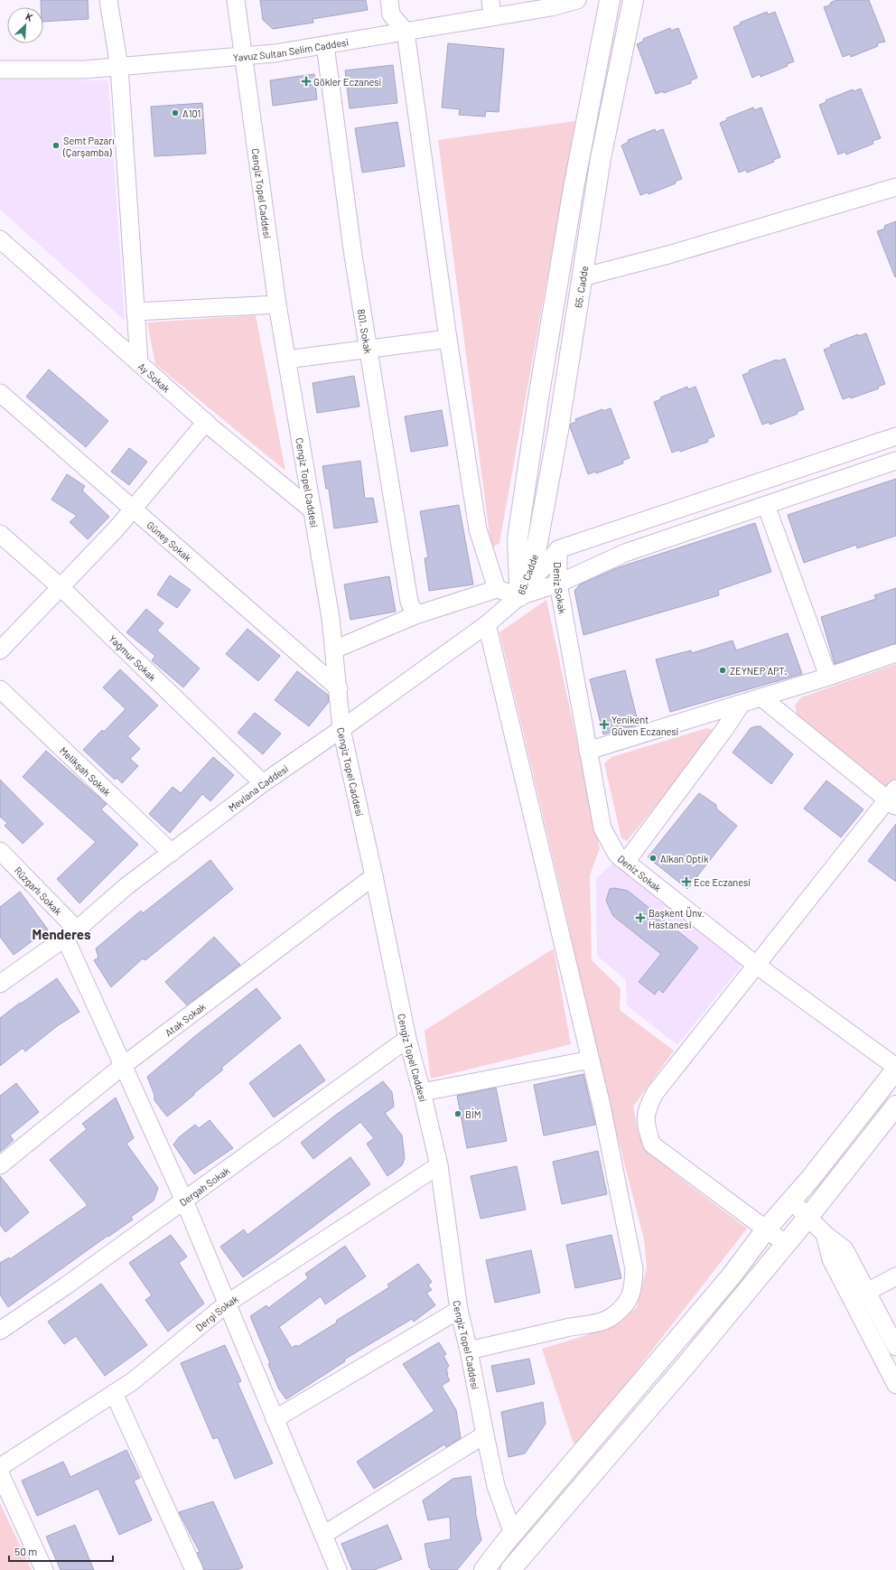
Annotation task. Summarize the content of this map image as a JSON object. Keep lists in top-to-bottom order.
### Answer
{
  "streets": {
    "main road": ["65. Cadde"],
    "street": [
      "Yavuz Sultan Selim Caddesi",
      "Cengiz Topel Caddesi",
      "801. Sokak",
      "Ay Sokak",
      "Güneş Sokak",
      "Deniz Sokak",
      "Yağmur Sokak",
      "Melikşah Sokak",
      "Mevlana Caddesi",
      "Rüzgarlı Sokak",
      "Atak Sokak",
      "Dergah Sokak",
      "Dergi Sokak"
    ]
  },
  "crossings": [
    ["Yavuz Sultan Selim Caddesi", "Cengiz Topel Caddesi"],
    ["Yavuz Sultan Selim Caddesi", "801. Sokak"],
    ["Cengiz Topel Caddesi", "Ay Sokak"],
    ["Cengiz Topel Caddesi", "Güneş Sokak"],
    ["Cengiz Topel Caddesi", "Mevlana Caddesi"],
    ["Cengiz Topel Caddesi", "Atak Sokak"],
    ["Cengiz Topel Caddesi", "Dergah Sokak"],
    ["Cengiz Topel Caddesi", "Dergi Sokak"],
    ["65. Cadde", "Mevlana Caddesi"],
    ["Yağmur Sokak", "Mevlana Caddesi"],
    ["Melikşah Sokak", "Mevlana Caddesi"],
    ["Mevlana Caddesi", "Rüzgarlı Sokak"],
    ["Rüzgarlı Sokak", "Atak Sokak"],
    ["Rüzgarlı Sokak", "Dergah Sokak"],
    ["Rüzgarlı Sokak", "Dergi Sokak"]
  ],
  "districts": ["Menderes"],
  "places": {
    "health": [
      "Gökler Eczanesi",
      "Yenikent Güven Eczanesi",
      "Ece Eczanesi",
      "Başkent Ünv. Hastanesi"
    ],
    "other": [
      "A101",
      "Semt Pazarı (Çarşamba)",
      "ZEYNEP APT.",
      "Alkan Optik",
      "BİM"
    ]
  },
  "scale_bar": "50 m",
  "north": "top right"
}
